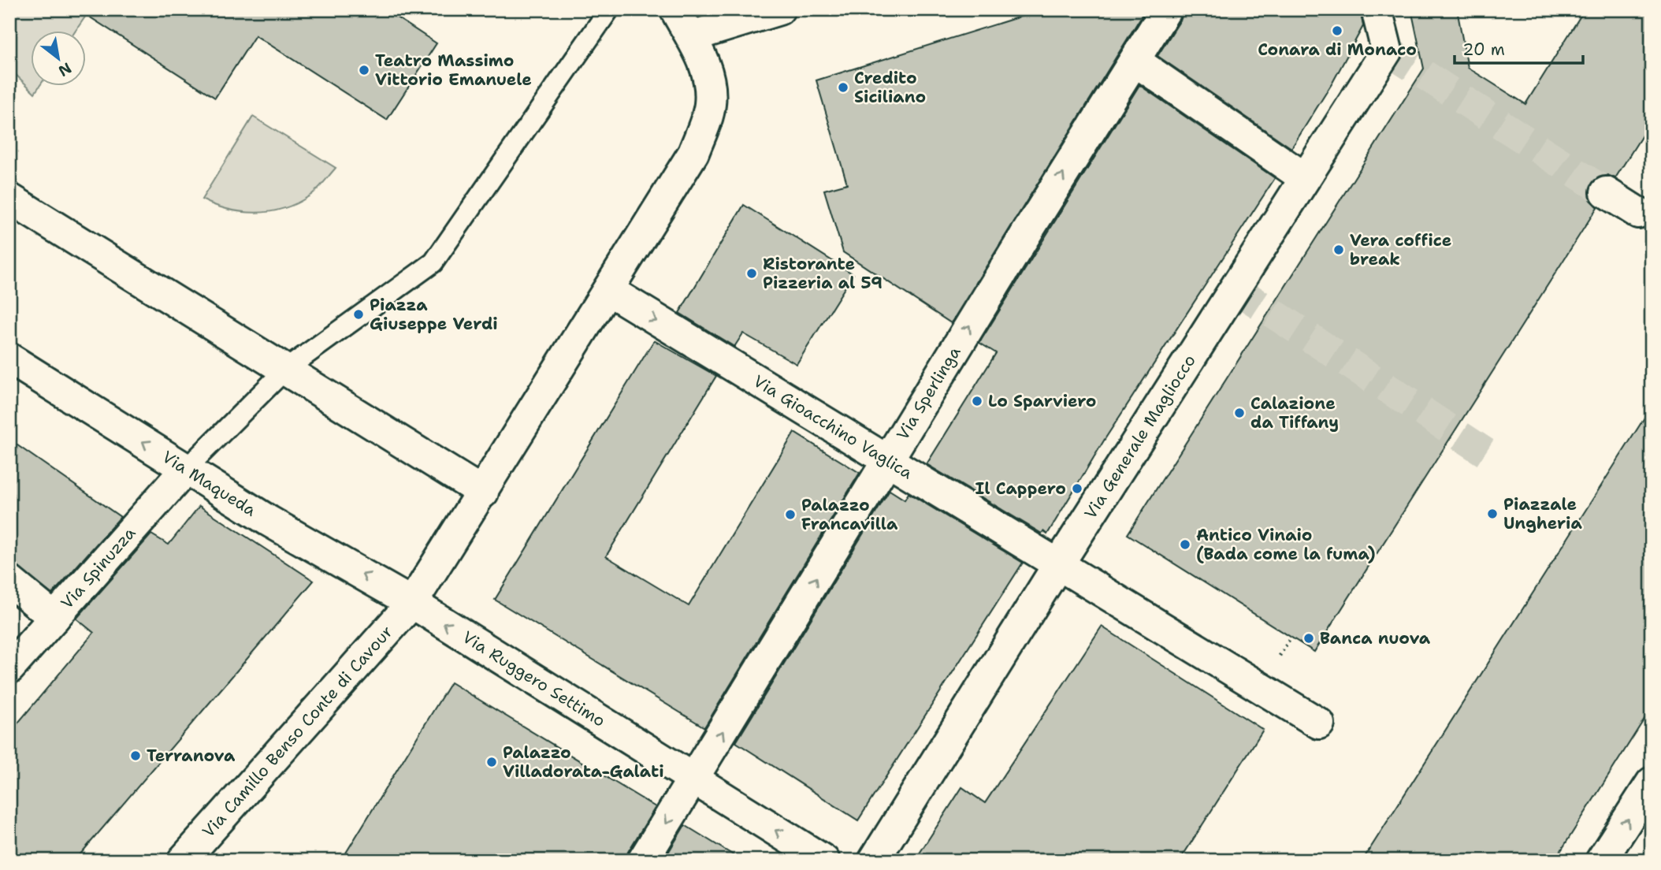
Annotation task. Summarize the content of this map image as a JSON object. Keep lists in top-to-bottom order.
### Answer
{
  "streets": {
    "street": [
      "Via Sperlinga",
      "Via Gioacchino Vaglica",
      "Via Generale Magliocco",
      "Via Maqueda",
      "Via Spinuzza",
      "Via Ruggero Settimo",
      "Via Camillo Benso Conte di Cavour"
    ]
  },
  "crossings": [
    ["Via Sperlinga", "Via Gioacchino Vaglica"],
    ["Via Sperlinga", "Via Ruggero Settimo"],
    ["Via Gioacchino Vaglica", "Via Generale Magliocco"],
    ["Via Maqueda", "Via Spinuzza"],
    ["Via Maqueda", "Via Ruggero Settimo"],
    ["Via Maqueda", "Via Camillo Benso Conte di Cavour"],
    ["Via Ruggero Settimo", "Via Camillo Benso Conte di Cavour"]
  ],
  "one_way": ["Via Gioacchino Vaglica", "Via Ruggero Settimo"],
  "places": [
    "Conara di Monaco",
    "Teatro Massimo Vittorio Emanuele",
    "Credito Siciliano",
    "Vera coffice break",
    "Ristorante Pizzeria al 59",
    "Piazza Giuseppe Verdi",
    "Lo Sparviero",
    "Calazione da Tiffany",
    "Il Cappero",
    "Piazzale Ungheria",
    "Palazzo Francavilla",
    "Antico Vinaio (Bada come la fuma)",
    "Banca nuova",
    "Terranova",
    "Palazzo Villadorata-Galati"
  ],
  "scale_bar": "20 m",
  "north": "bottom right"
}
